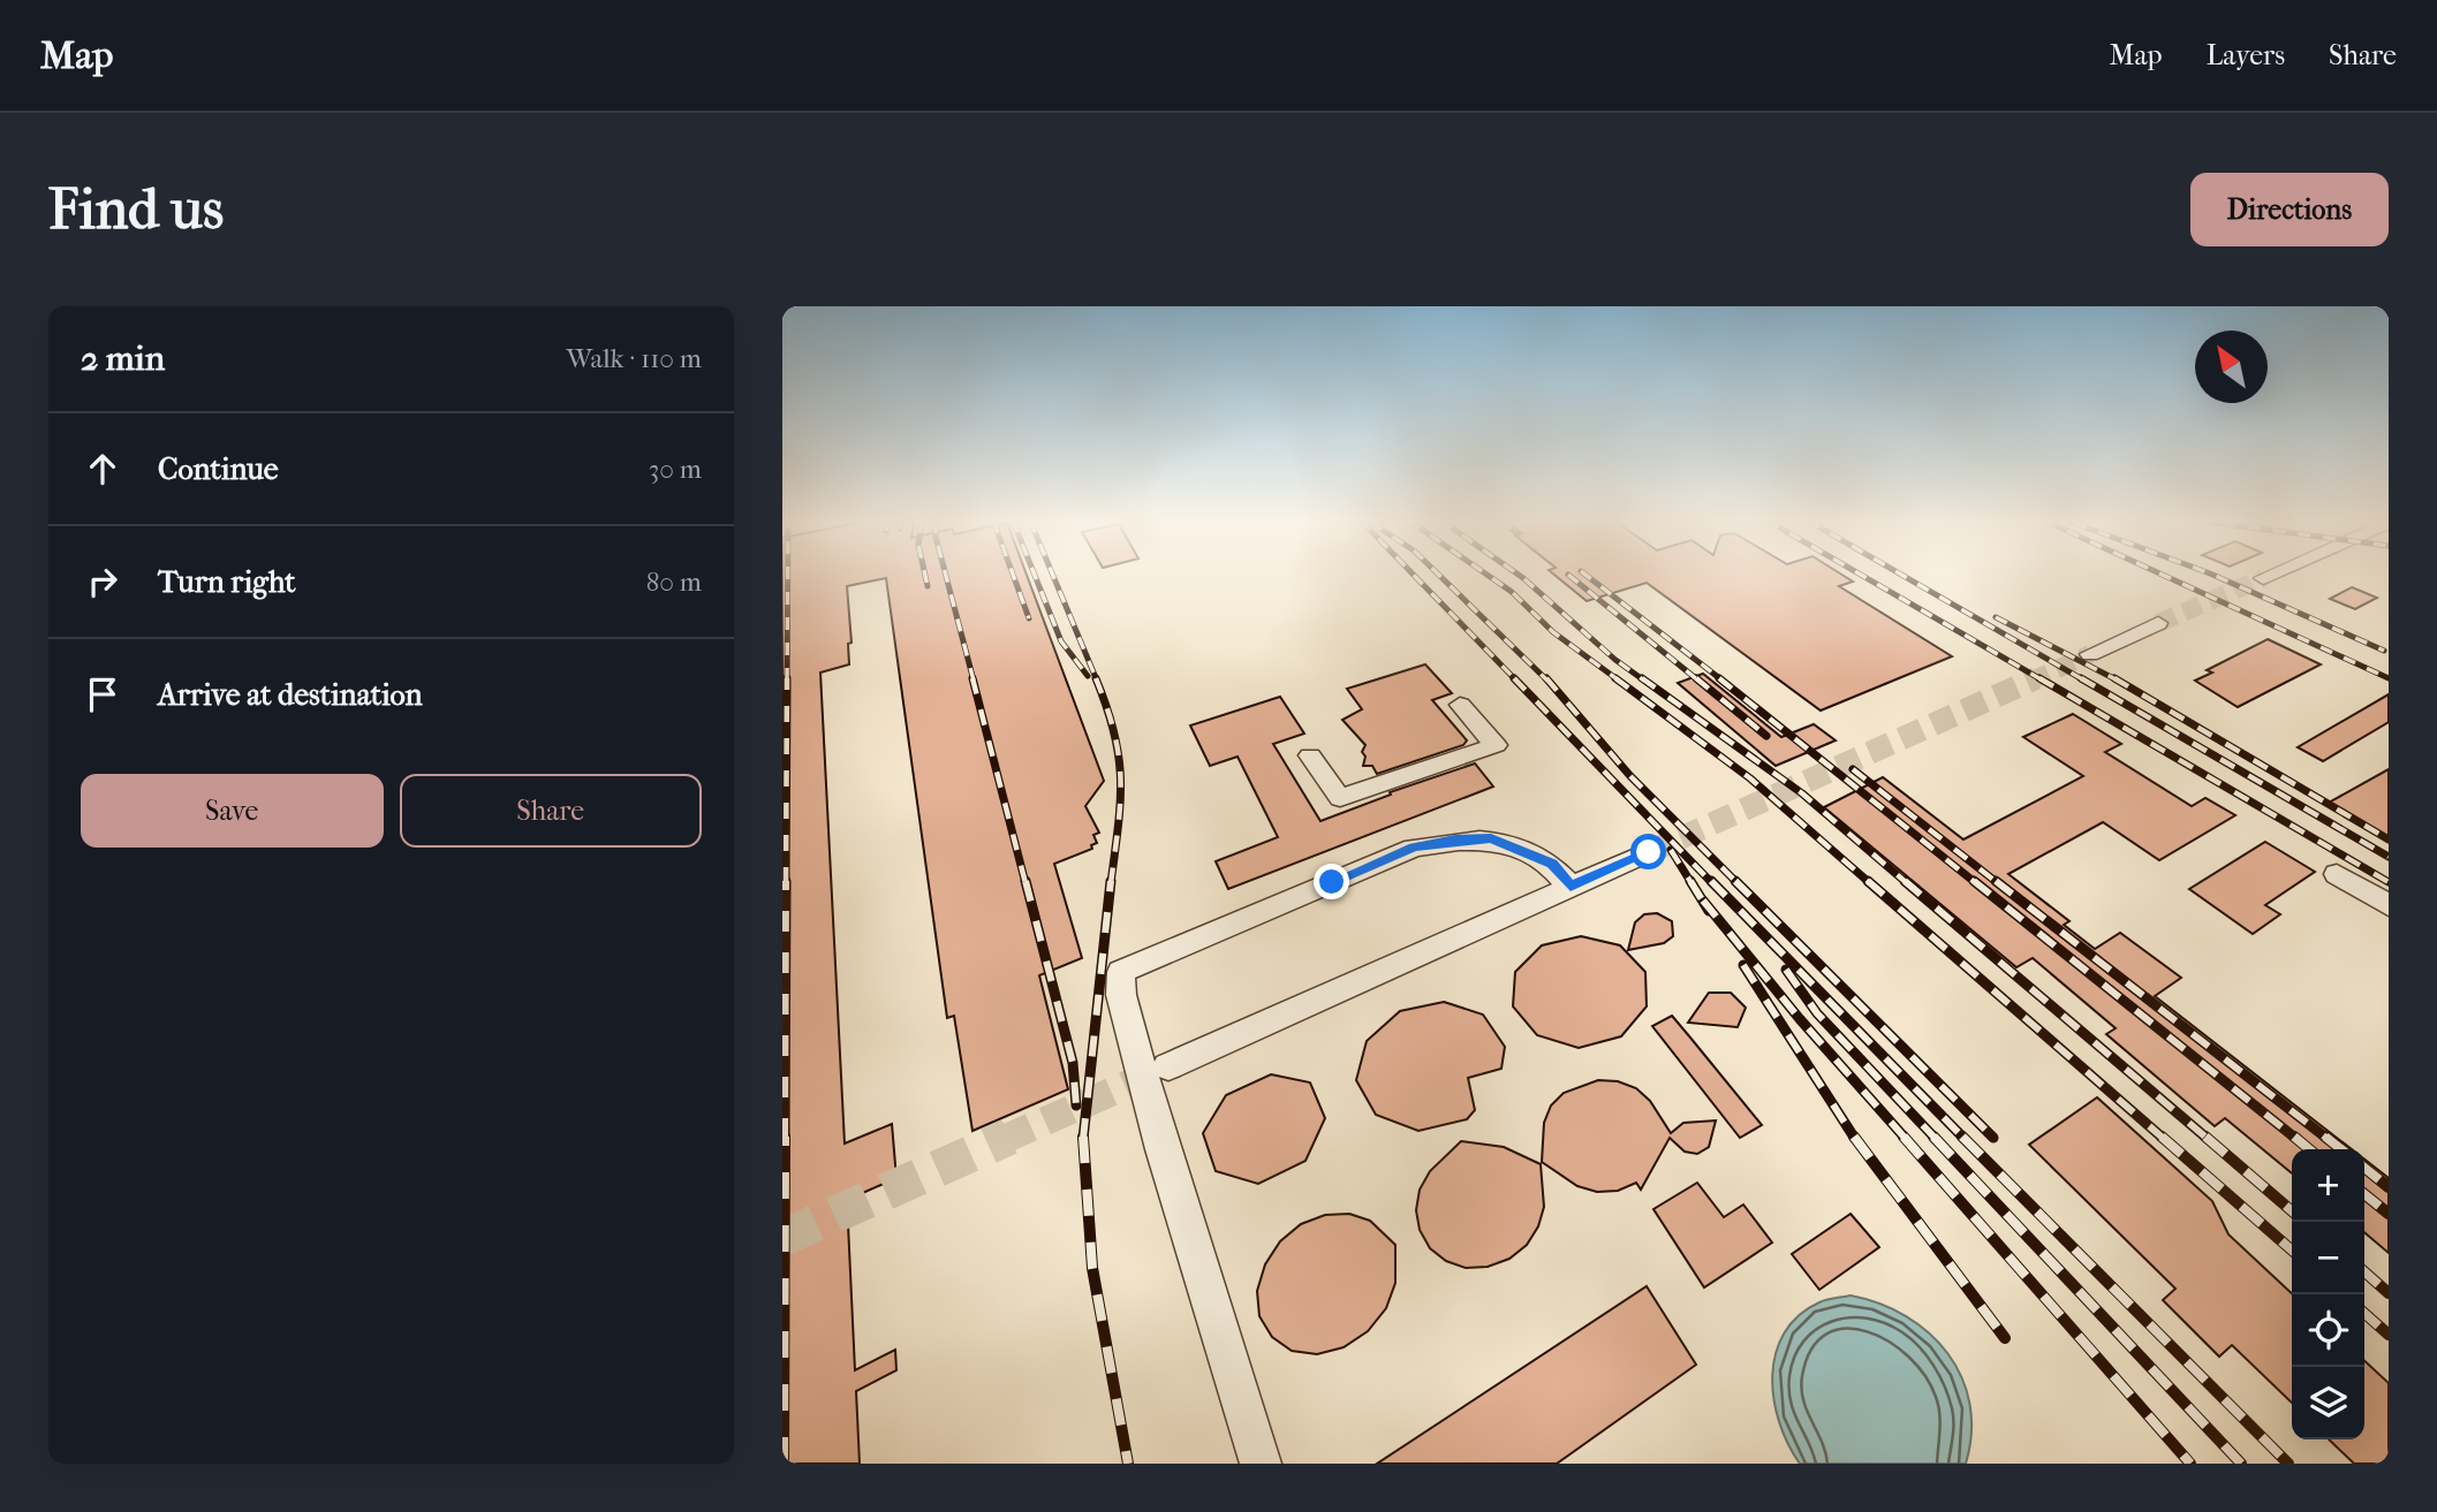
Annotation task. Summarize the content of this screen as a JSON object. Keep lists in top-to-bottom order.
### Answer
{
  "north": "top left",
  "page": {
    "header": "Map",
    "nav": ["Map", "Layers", "Share"],
    "buttons": [
      "Directions",
      ["Save", "Share"]
    ],
    "title": "Find us",
    "heading": ["2 min", "Walk · 110 m"],
    "list": [
      ["Continue", "30 m"],
      ["Turn right", "80 m"],
      "Arrive at destination"
    ],
    "map_buttons": ["+", "−"]
  }
}
